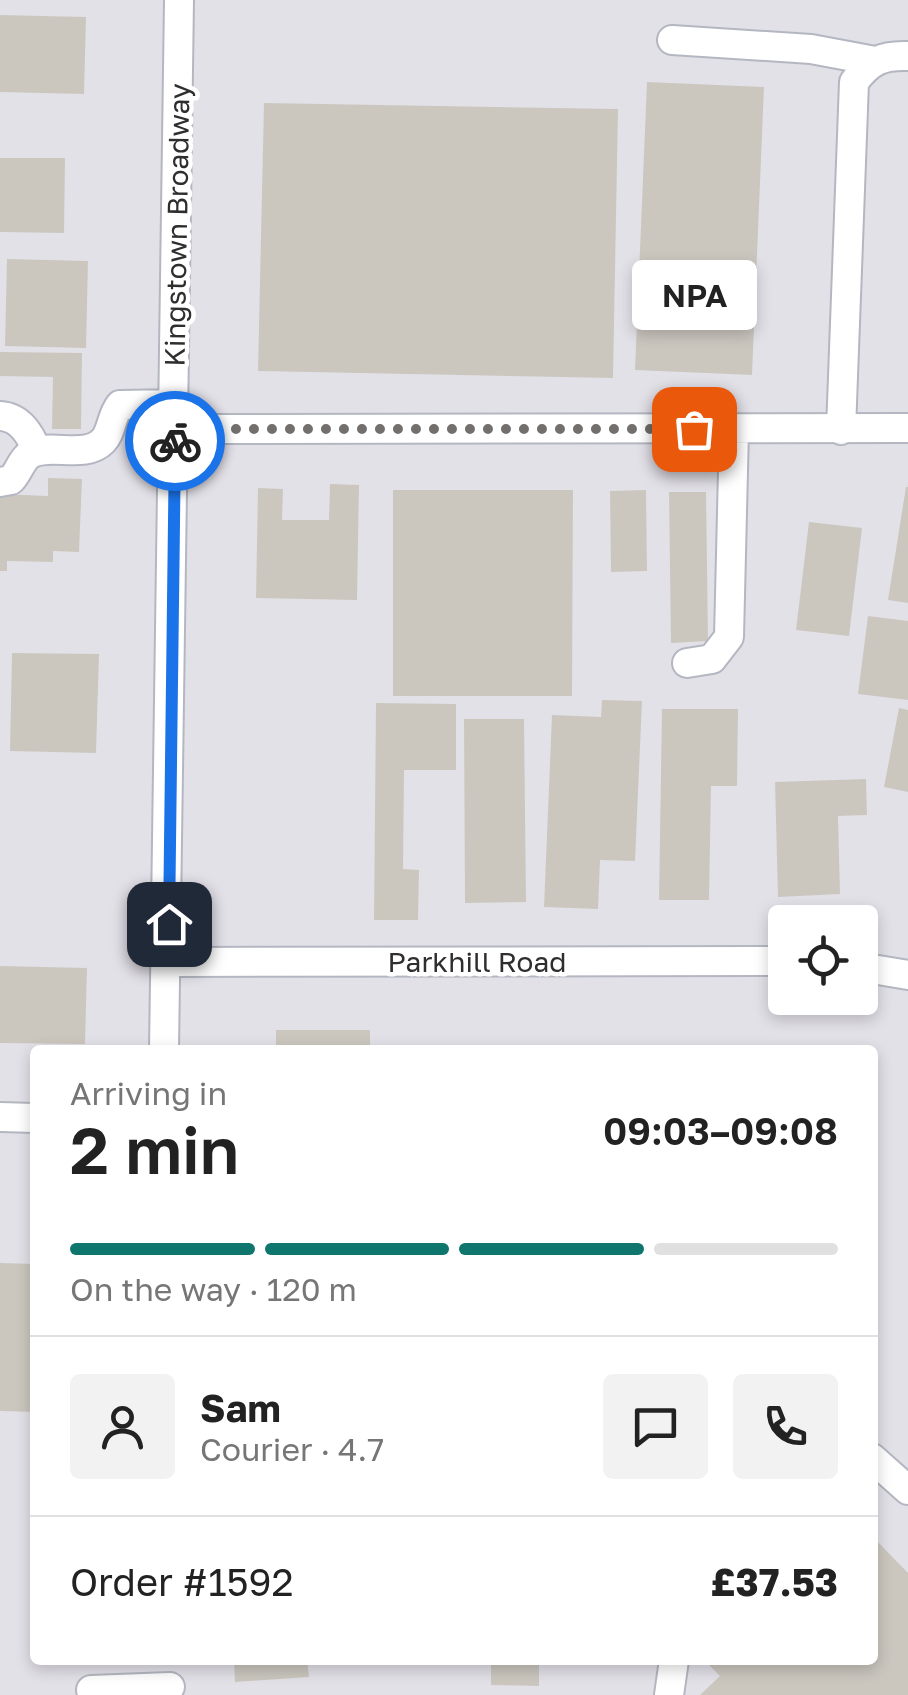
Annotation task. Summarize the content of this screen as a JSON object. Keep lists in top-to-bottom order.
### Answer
{
  "streets": {
    "street": ["Kingstown Broadway", "Parkhill Road"]
  },
  "crossings": [
    ["Kingstown Broadway", "Parkhill Road"]
  ],
  "places": ["NPA"],
  "page": {
    "bubble": "NPA",
    "heading": ["2 min", "Arriving in", "09:03–09:08"],
    "panel": [
      "Sam",
      "Courier · 4.7",
      "Order #1592",
      "£37.53"
    ],
    "bar": "On the way · 120 m"
  }
}
